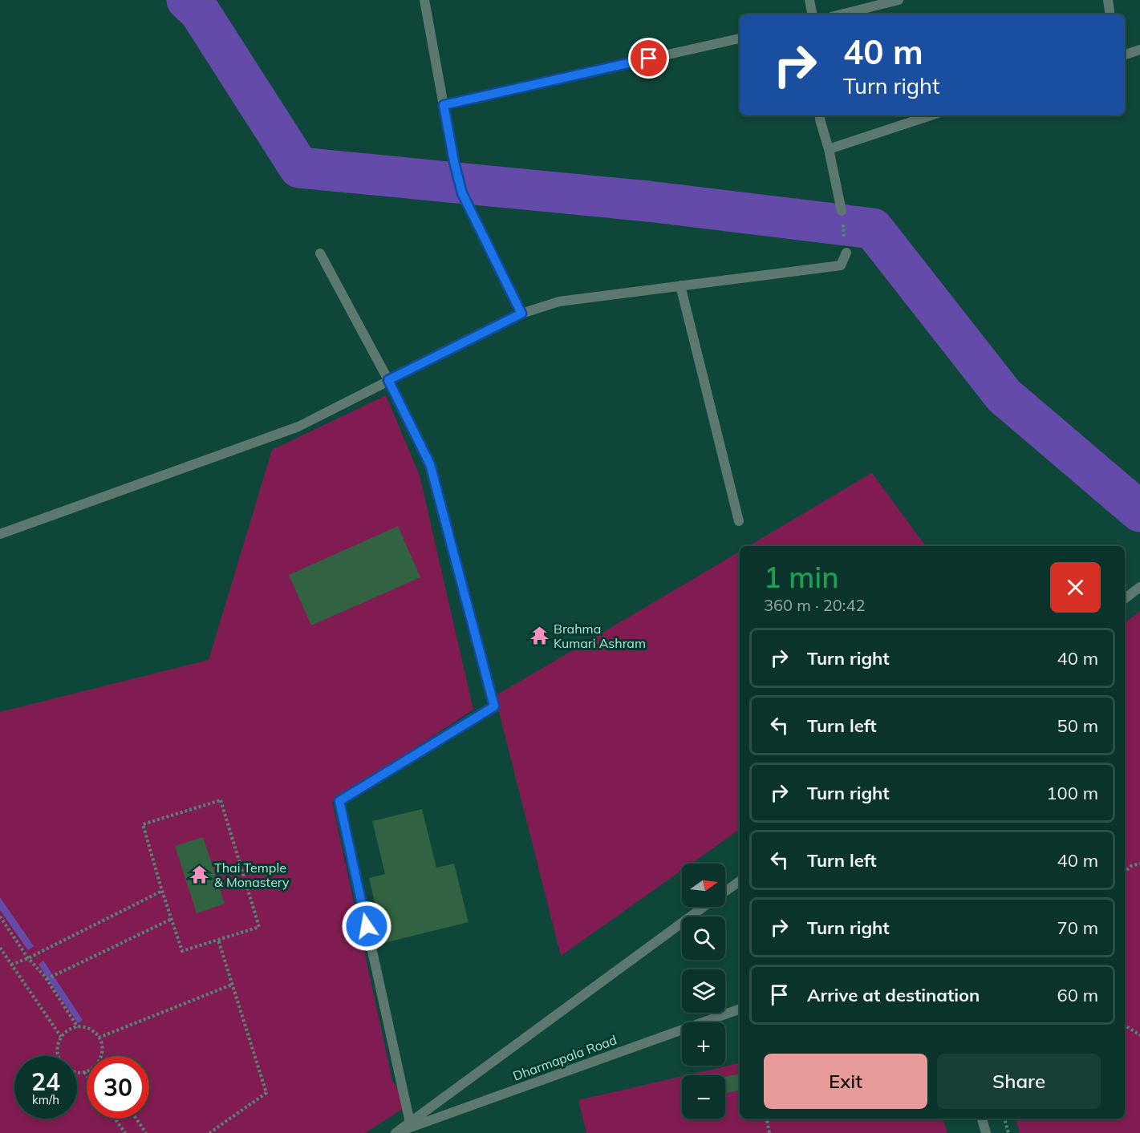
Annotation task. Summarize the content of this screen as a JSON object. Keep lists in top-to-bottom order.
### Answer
{
  "streets": {
    "street": ["Dharmapala Road"]
  },
  "places": {
    "temple": ["Brahma Kumari Ashram", "Thai Temple & Monastery"]
  },
  "north": "right",
  "page": {
    "turn": ["40 m", "Turn right"],
    "heading": ["1 min", "360 m · 20:42"],
    "list": [
      {
        "name": "Turn right",
        "value": "40 m"
      },
      {
        "name": "Turn left",
        "value": "50 m"
      },
      {
        "name": "Turn right",
        "value": "100 m"
      },
      {
        "name": "Turn left",
        "value": "40 m"
      },
      {
        "name": "Turn right",
        "value": "70 m"
      },
      {
        "name": "Arrive at destination",
        "value": "60 m"
      }
    ],
    "map_buttons": ["+", "−"],
    "buttons": ["Exit", "Share"],
    "speed": "24 km/h",
    "limit": "30"
  }
}
